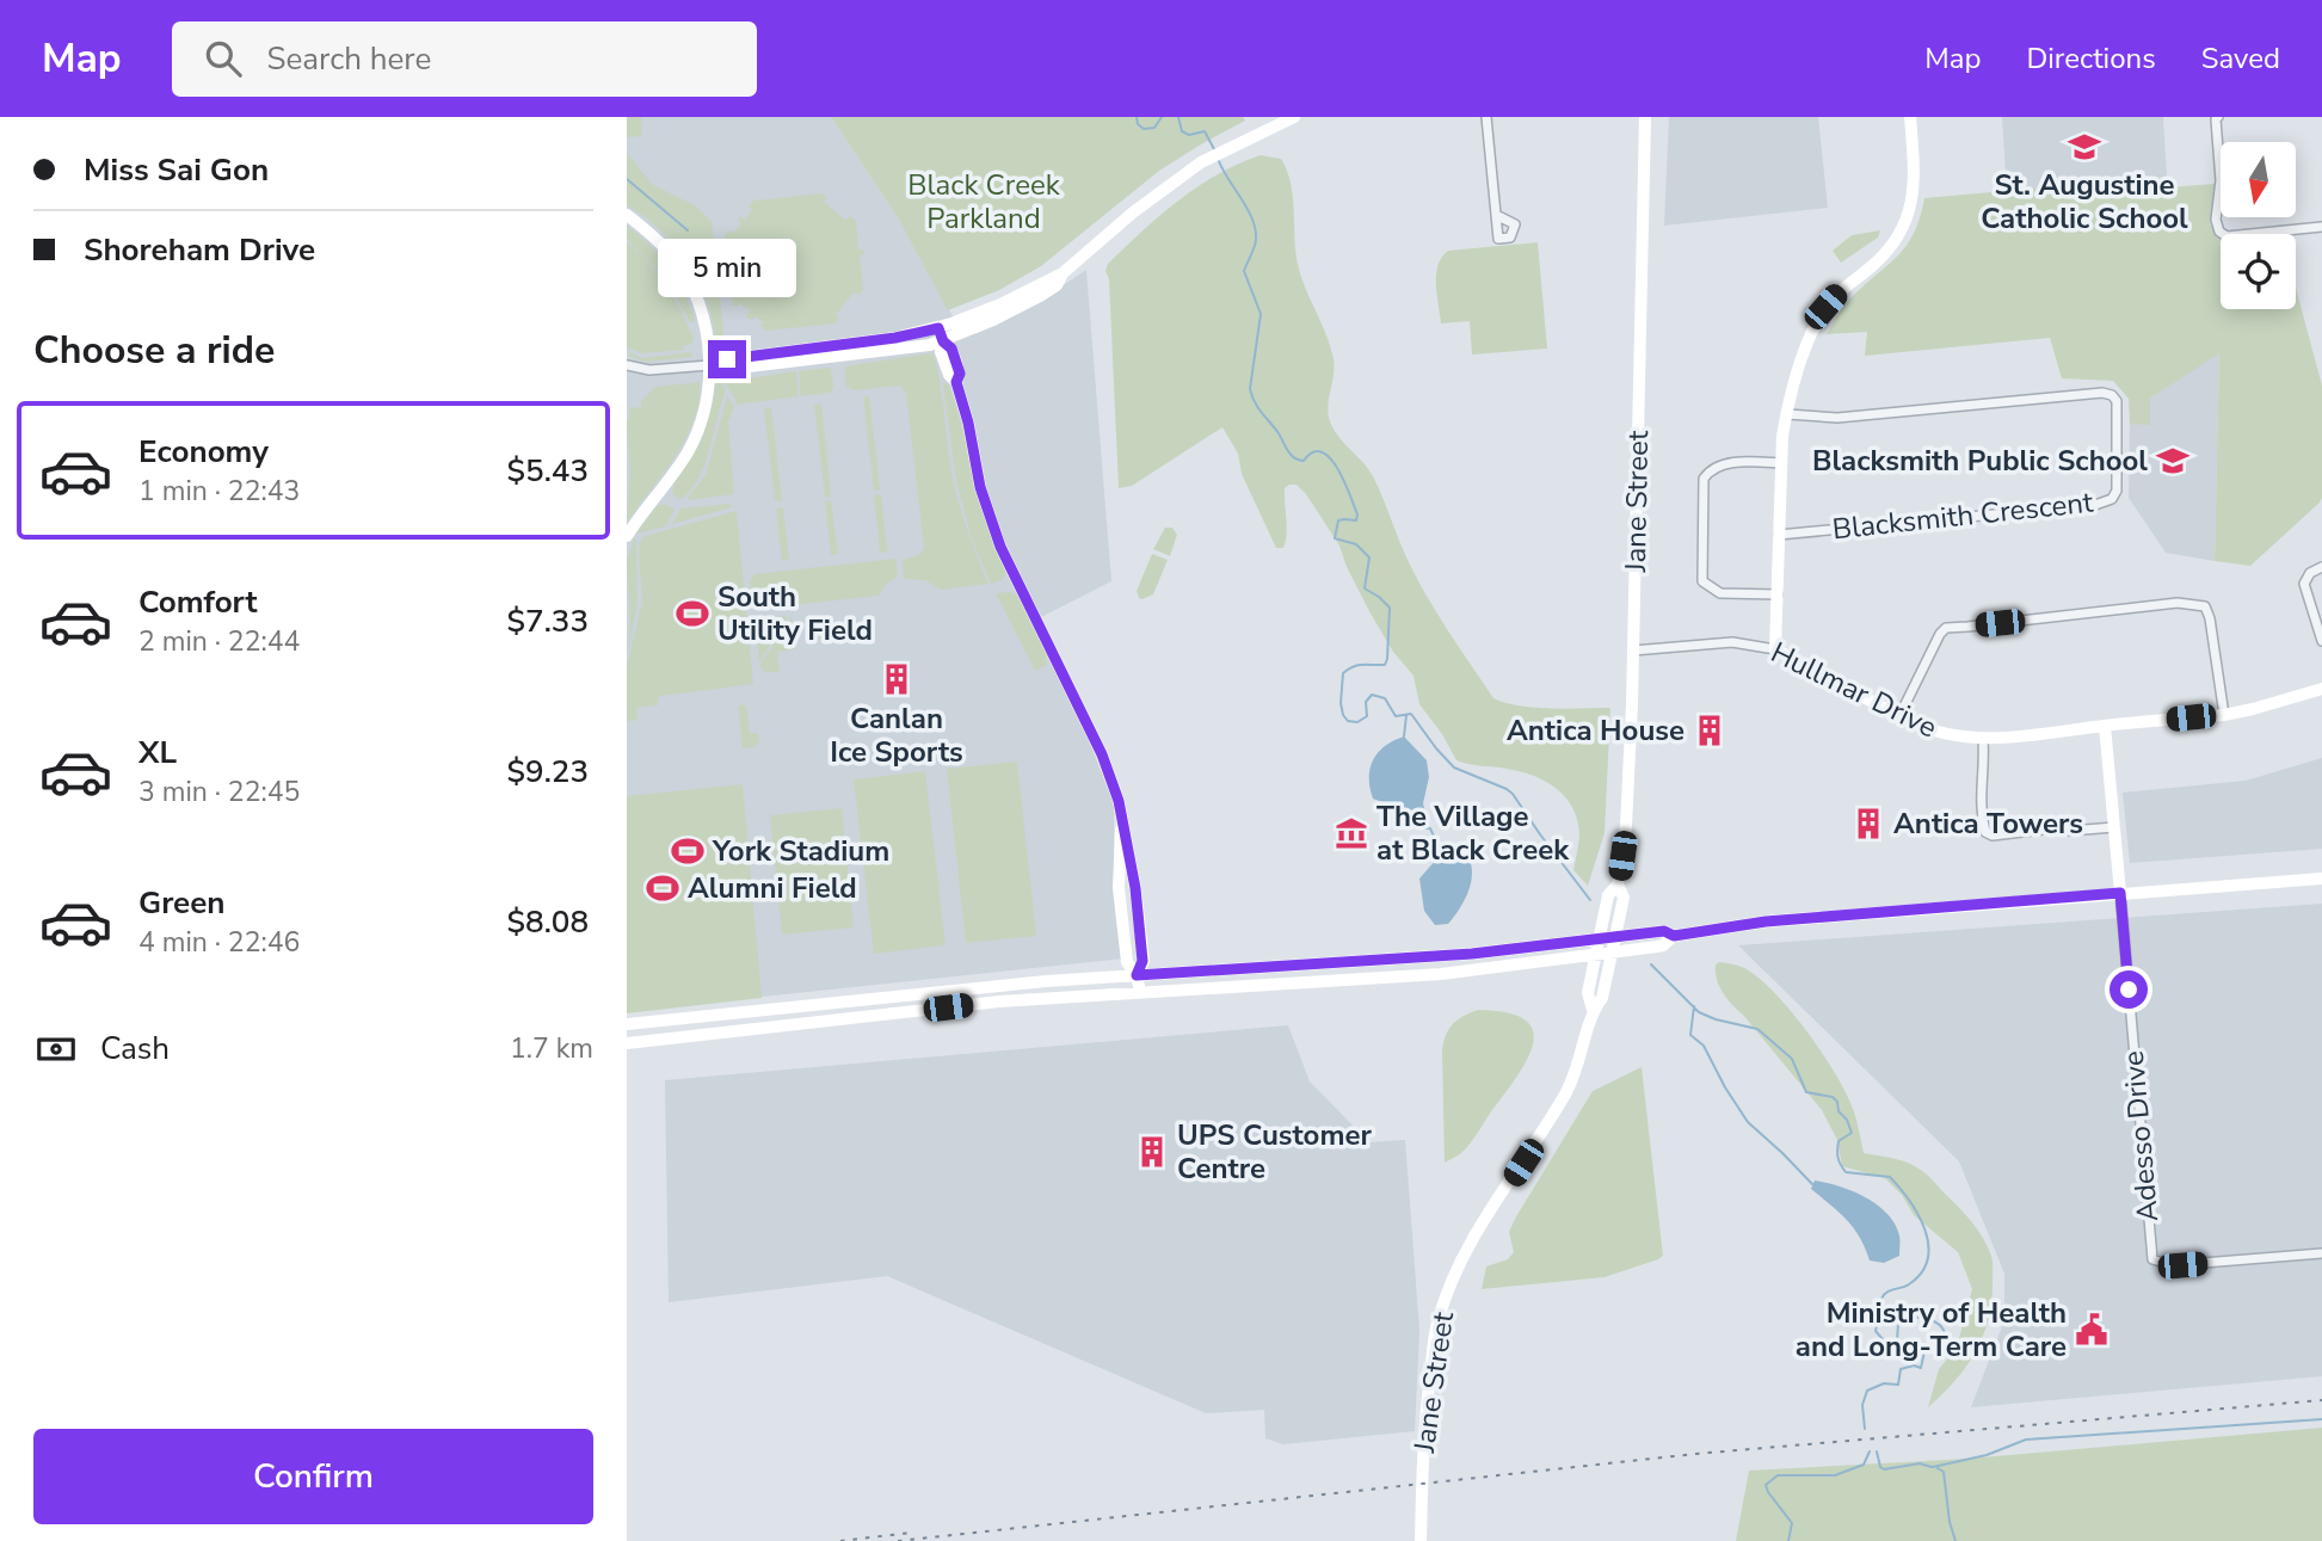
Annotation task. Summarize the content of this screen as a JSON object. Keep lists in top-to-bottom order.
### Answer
{
  "streets": {
    "main road": ["Jane Street", "Hullmar Drive"],
    "street": ["Blacksmith Crescent", "Adesso Drive"]
  },
  "crossings": [
    ["Jane Street", "Hullmar Drive"]
  ],
  "parks": ["Black Creek Parkland"],
  "places": {
    "school or university": ["St. Augustine Catholic School", "Blacksmith Public School"],
    "sports": ["South Utility Field", "York Stadium", "Alumni Field"],
    "building": [
      "Canlan Ice Sports",
      "Antica House",
      "Antica Towers",
      "UPS Customer Centre"
    ],
    "museum": ["The Village at Black Creek"],
    "public building": ["Ministry of Health and Long-Term Care"]
  },
  "north": "bottom",
  "page": {
    "header": "Map",
    "search": "Search here",
    "nav": ["Map", "Directions", "Saved"],
    "banner": ["Miss Sai Gon", "Shoreham Drive"],
    "bubble": "5 min",
    "heading": "Choose a ride",
    "list": [
      {
        "name": "Economy",
        "note": "1 min · 22:43",
        "value": "$5.43"
      },
      {
        "name": "Comfort",
        "note": "2 min · 22:44",
        "value": "$7.33"
      },
      {
        "name": "XL",
        "note": "3 min · 22:45",
        "value": "$9.23"
      },
      {
        "name": "Green",
        "note": "4 min · 22:46",
        "value": "$8.08"
      }
    ],
    "pay": ["Cash", "1.7 km"],
    "buttons": "Confirm"
  }
}
